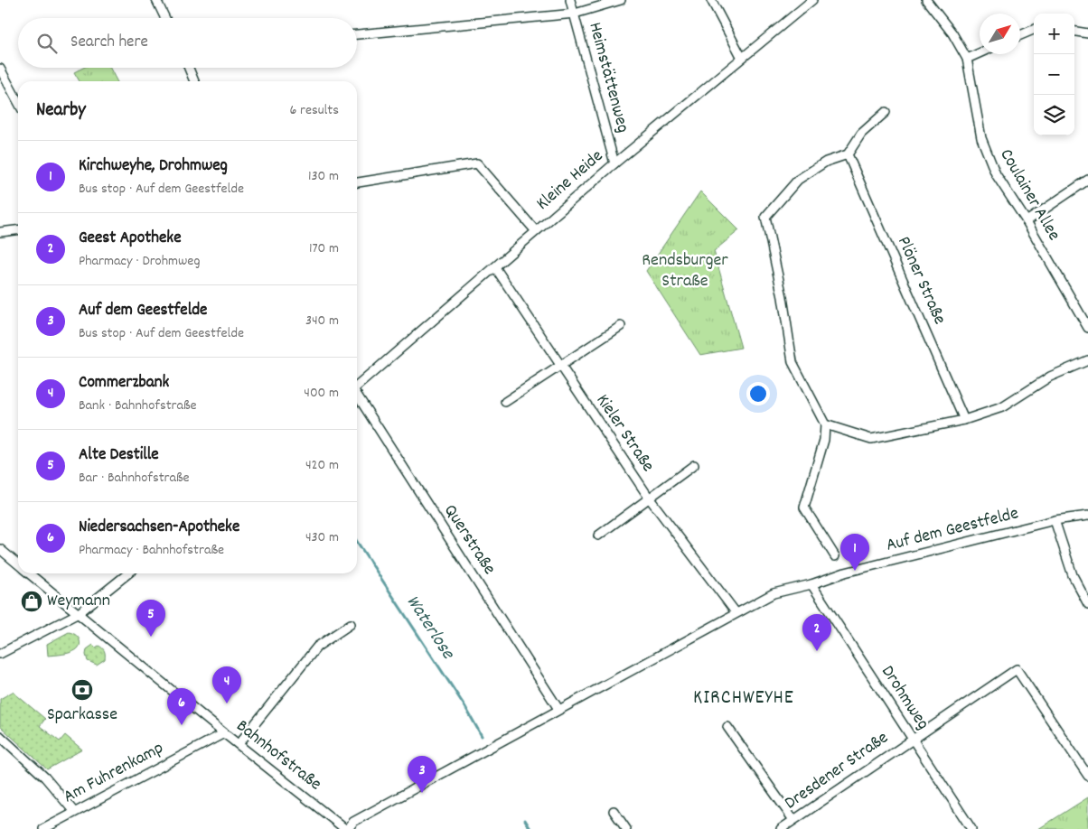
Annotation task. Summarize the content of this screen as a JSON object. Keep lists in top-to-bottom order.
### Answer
{
  "streets": {
    "street": [
      "Heimstättenweg",
      "Kleine Heide",
      "Coulainer Allee",
      "Plöner Straße",
      "Kieler Straße",
      "Auf dem Geestfelde",
      "Querstraße",
      "Drohmweg",
      "Bahnhofstraße",
      "Dresdener Straße",
      "Am Fuhrenkamp"
    ]
  },
  "crossings": [
    ["Heimstättenweg", "Kleine Heide"],
    ["Kleine Heide", "Kieler Straße"],
    ["Kieler Straße", "Auf dem Geestfelde"],
    ["Auf dem Geestfelde", "Querstraße"],
    ["Auf dem Geestfelde", "Drohmweg"],
    ["Auf dem Geestfelde", "Bahnhofstraße"],
    ["Drohmweg", "Dresdener Straße"],
    ["Bahnhofstraße", "Am Fuhrenkamp"]
  ],
  "districts": ["KIRCHWEYHE"],
  "water": ["Waterlose"],
  "parks": ["Rendsburger Straße"],
  "places": {
    "shop": ["Weymann"],
    "bank": ["Sparkasse"]
  },
  "north": "top right",
  "page": {
    "map_buttons": ["+", "−"],
    "search": "Search here",
    "heading": ["Nearby", "6 results"],
    "list": [
      {
        "mark": "1",
        "name": "Kirchweyhe, Drohmweg",
        "note": "Bus stop · Auf dem Geestfelde",
        "value": "130 m"
      },
      {
        "mark": "2",
        "name": "Geest Apotheke",
        "note": "Pharmacy · Drohmweg",
        "value": "170 m"
      },
      {
        "mark": "3",
        "name": "Auf dem Geestfelde",
        "note": "Bus stop · Auf dem Geestfelde",
        "value": "340 m"
      },
      {
        "mark": "4",
        "name": "Commerzbank",
        "note": "Bank · Bahnhofstraße",
        "value": "400 m"
      },
      {
        "mark": "5",
        "name": "Alte Destille",
        "note": "Bar · Bahnhofstraße",
        "value": "420 m"
      },
      {
        "mark": "6",
        "name": "Niedersachsen-Apotheke",
        "note": "Pharmacy · Bahnhofstraße",
        "value": "430 m"
      }
    ],
    "pins": [
      "1",
      "5",
      "2",
      "4",
      "6",
      "3"
    ]
  }
}
